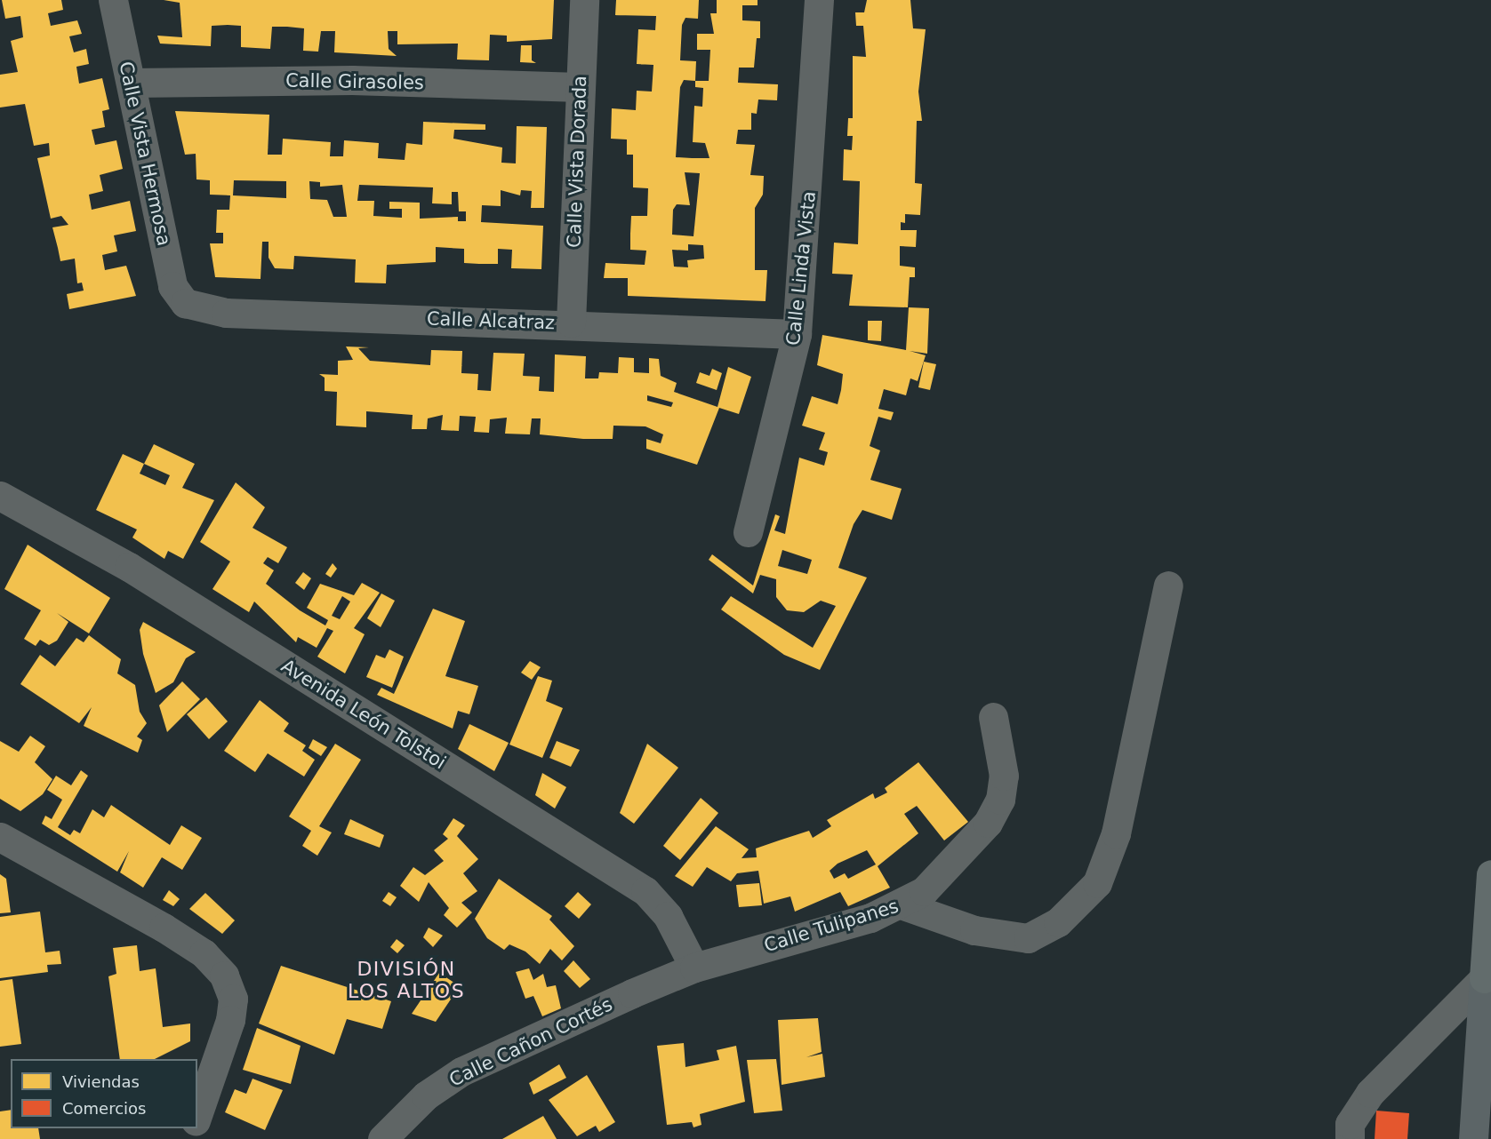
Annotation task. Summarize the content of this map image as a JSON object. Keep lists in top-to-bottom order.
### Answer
{
  "streets": {
    "street": [
      "Calle Girasoles",
      "Calle Vista Hermosa",
      "Calle Vista Dorada",
      "Calle Linda Vista",
      "Calle Alcatraz",
      "Avenida León Tolstoi",
      "Calle Tulipanes",
      "Calle Cañon Cortés"
    ]
  },
  "crossings": [
    ["Calle Girasoles", "Calle Vista Hermosa"],
    ["Calle Girasoles", "Calle Vista Dorada"],
    ["Calle Vista Hermosa", "Calle Alcatraz"],
    ["Calle Vista Dorada", "Calle Alcatraz"],
    ["Calle Linda Vista", "Calle Alcatraz"],
    ["Avenida León Tolstoi", "Calle Tulipanes"],
    ["Avenida León Tolstoi", "Calle Cañon Cortés"],
    ["Calle Tulipanes", "Calle Cañon Cortés"]
  ],
  "districts": ["DIVISIÓN LOS ALTOS"],
  "legend": ["Viviendas", "Comercios"]
}
